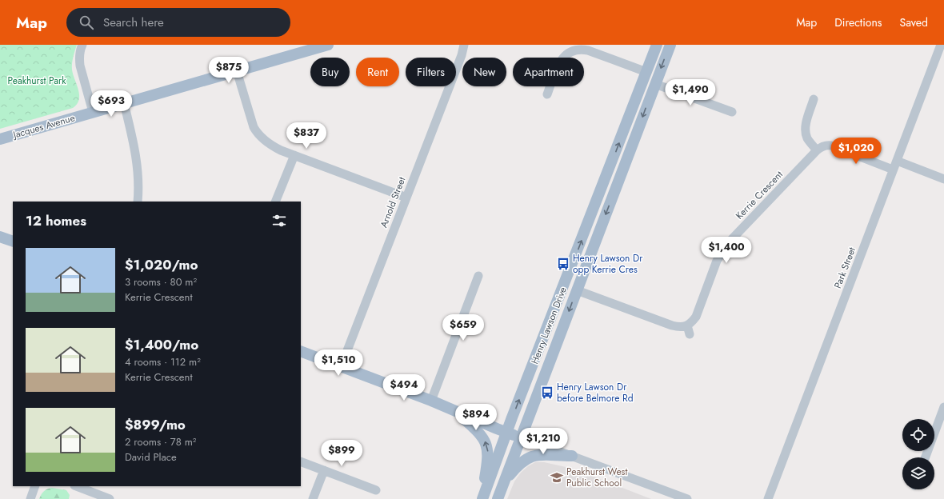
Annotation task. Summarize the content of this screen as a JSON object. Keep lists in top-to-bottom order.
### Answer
{
  "streets": {
    "main road": ["Jacques Avenue", "Henry Lawson Drive"],
    "street": ["Kerrie Crescent", "Arnold Street", "Park Street"]
  },
  "crossings": [
    ["Kerrie Crescent", "Park Street"],
    ["Kerrie Crescent", "Henry Lawson Drive"]
  ],
  "parks": ["Peakhurst Park"],
  "places": {
    "bus stop": ["Henry Lawson Dr opp Kerrie Cres", "Henry Lawson Dr before Belmore Rd"],
    "school or university": ["Peakhurst West Public School"]
  },
  "page": {
    "header": "Map",
    "search": "Search here",
    "nav": ["Map", "Directions", "Saved"],
    "price": [
      "$875",
      "$1,490",
      "$693",
      "$837",
      "$1,020",
      "$1,400",
      "$659",
      "$1,510",
      "$494",
      "$894",
      "$1,210",
      "$899"
    ],
    "chip": [
      "Buy",
      "Rent",
      "Filters",
      "New",
      "Apartment"
    ],
    "heading": "12 homes",
    "list": [
      {
        "name": "$1,020/mo",
        "note": "3 rooms · 80 m² · Kerrie Crescent"
      },
      {
        "name": "$1,400/mo",
        "note": "4 rooms · 112 m² · Kerrie Crescent"
      },
      {
        "name": "$899/mo",
        "note": "2 rooms · 78 m² · David Place"
      }
    ]
  }
}
